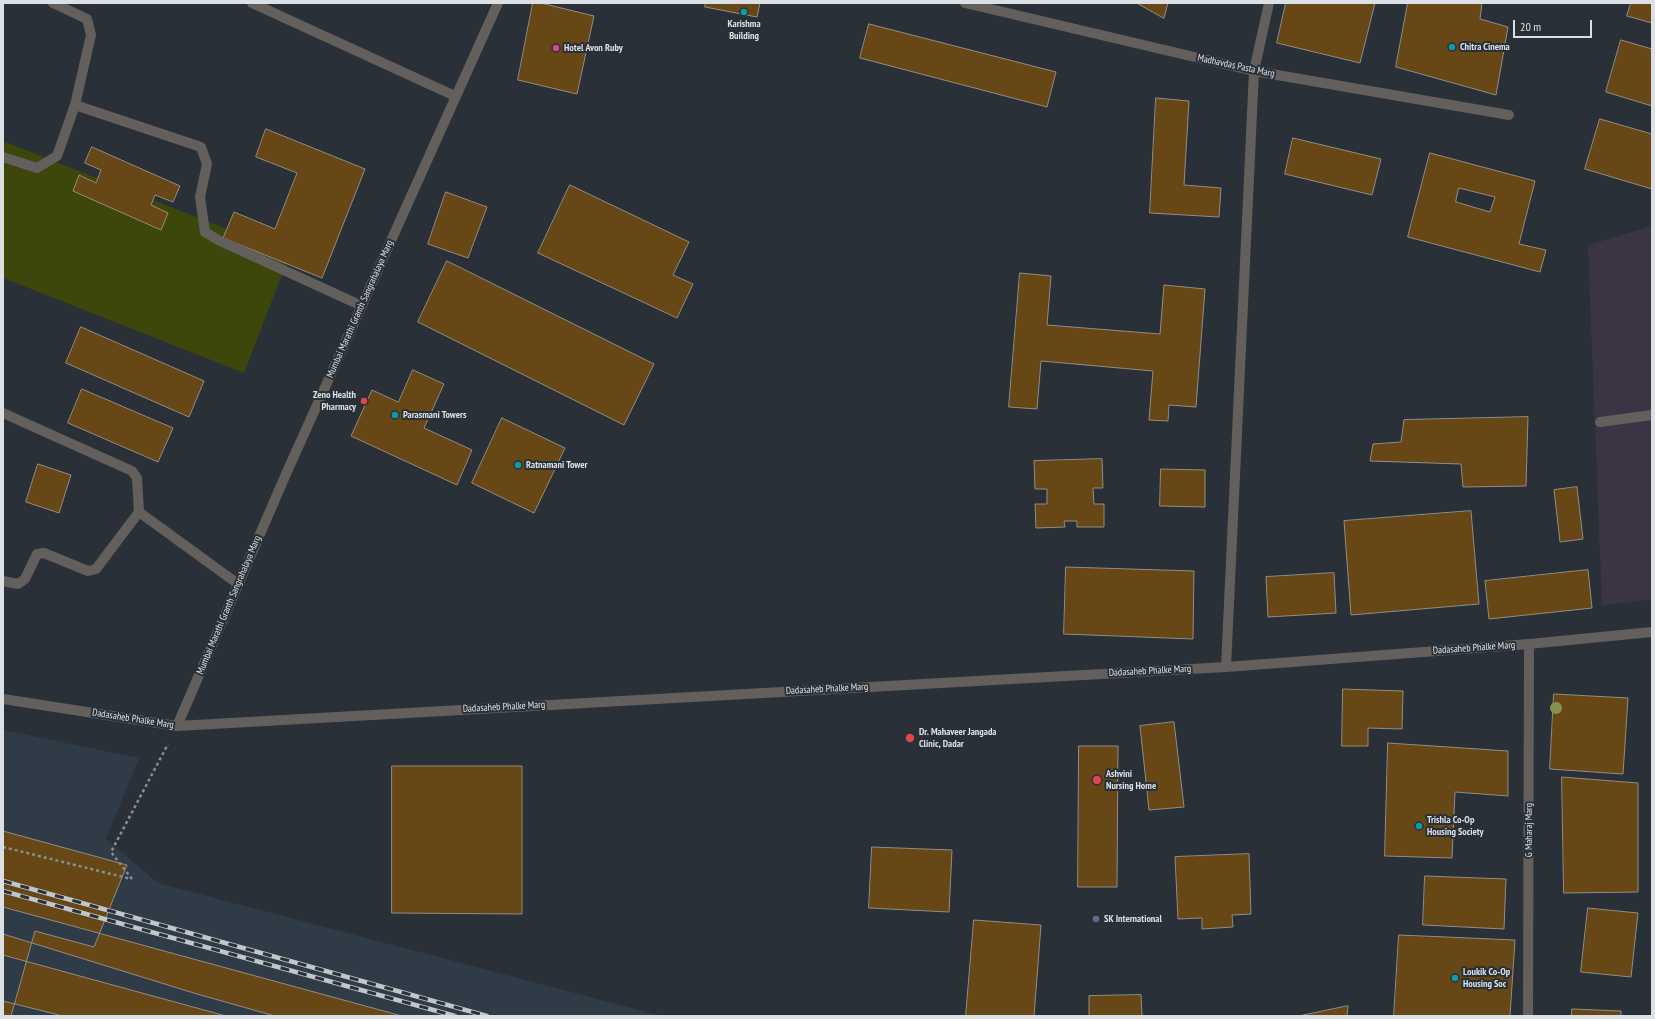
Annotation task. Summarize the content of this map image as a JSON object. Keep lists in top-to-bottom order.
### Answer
{
  "streets": {
    "street": [
      "Madhavdas Pasta Marg",
      "Mumbai Marathi Granth Sangrahalaya Marg",
      "Dadasaheb Phalke Marg",
      "G Maharaj Marg"
    ]
  },
  "crossings": [
    ["Mumbai Marathi Granth Sangrahalaya Marg", "Dadasaheb Phalke Marg"],
    ["Dadasaheb Phalke Marg", "G Maharaj Marg"]
  ],
  "places": [
    "Karishma Building",
    "Chitra Cinema",
    "Hotel Avon Ruby",
    "Zeno Health Pharmacy",
    "Parasmani Towers",
    "Ratnamani Tower",
    "Dr. Mahaveer Jangada Clinic, Dadar",
    "Ashvini Nursing Home",
    "Trishla Co-Op Housing Society",
    "SK International",
    "Loukik Co-Op Housing Soc"
  ],
  "scale_bar": "20 m"
}
